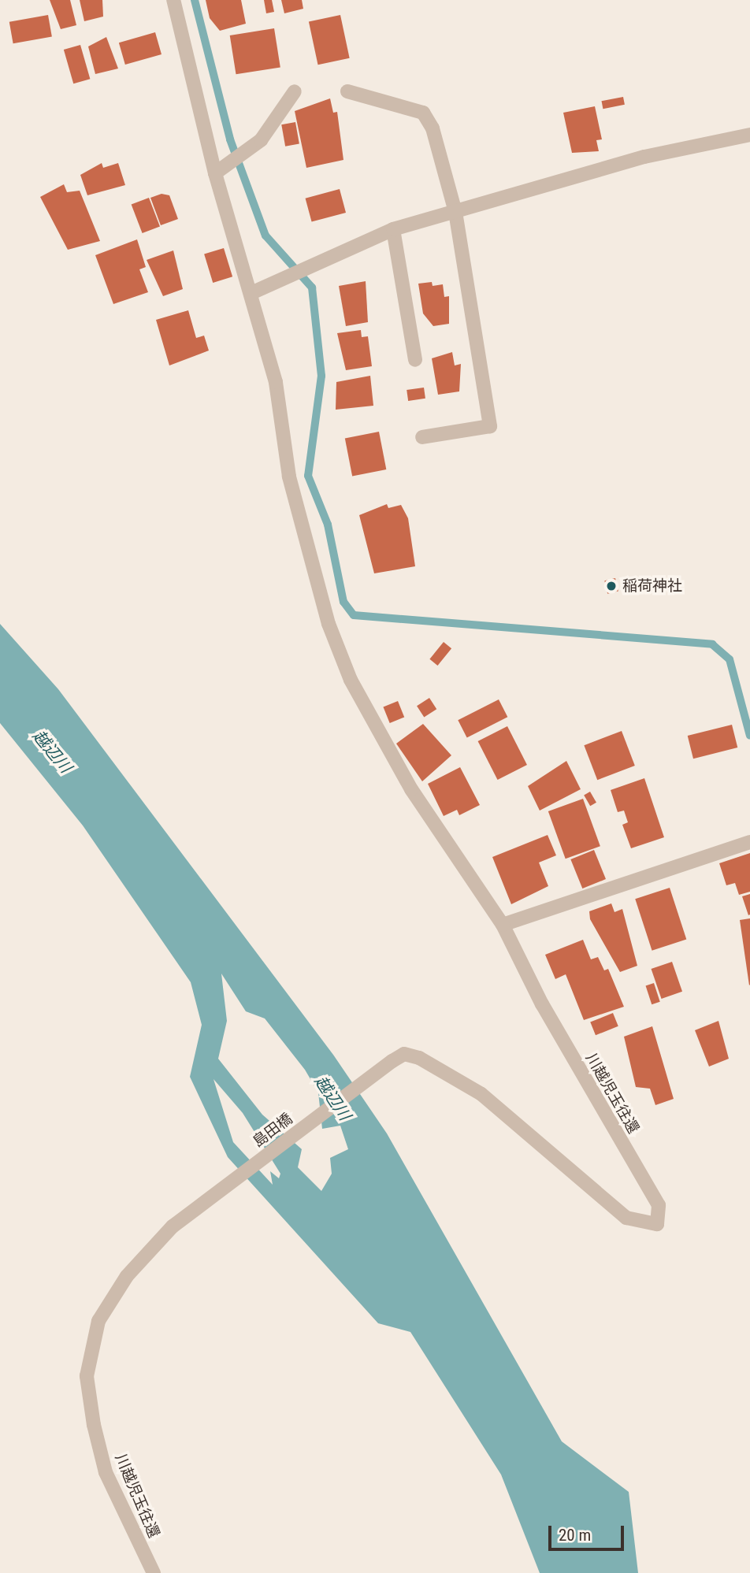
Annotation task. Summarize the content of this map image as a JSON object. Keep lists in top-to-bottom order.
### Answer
{
  "streets": {
    "street": ["川越児玉往還", "島田橋"]
  },
  "crossings": [
    ["川越児玉往還", "島田橋"]
  ],
  "water": ["越辺川"],
  "places": ["稲荷神社"],
  "scale_bar": "20 m"
}
